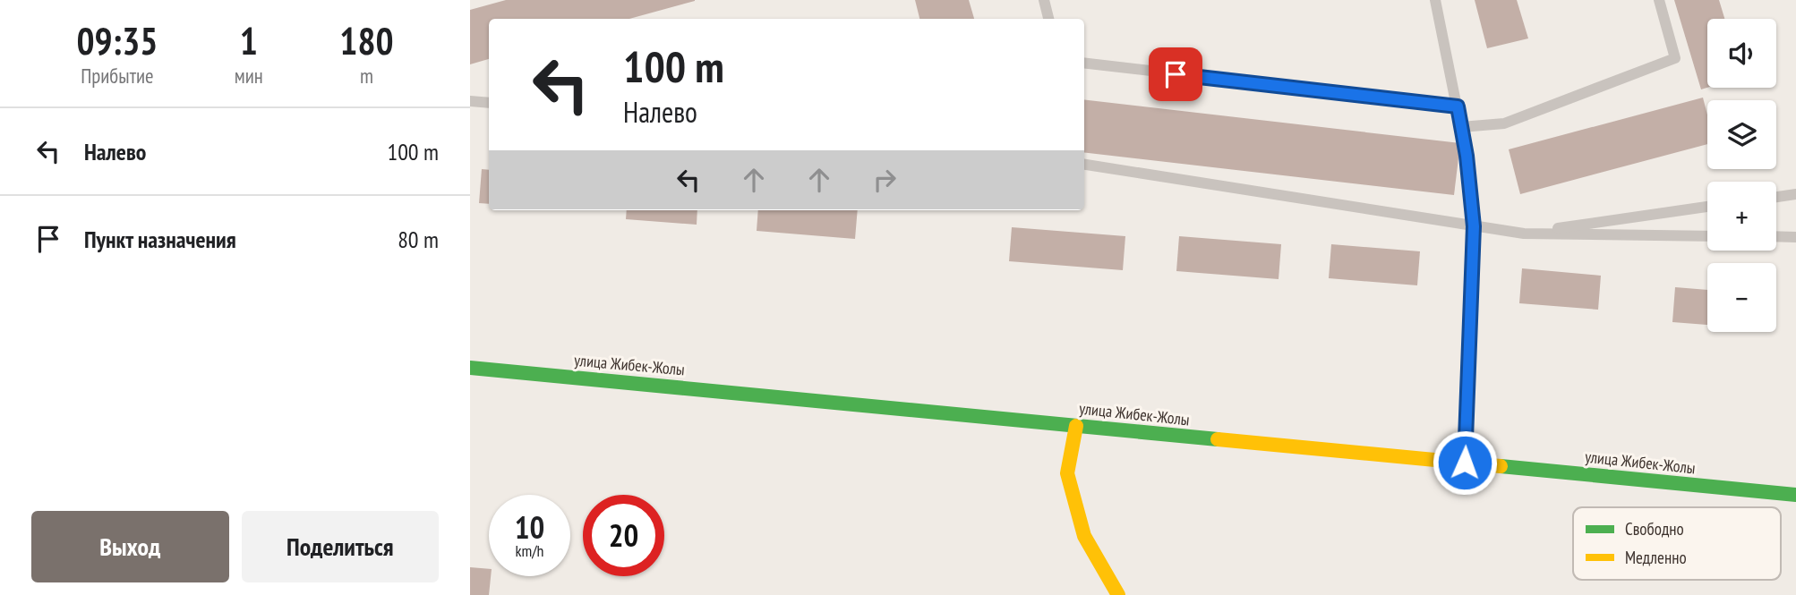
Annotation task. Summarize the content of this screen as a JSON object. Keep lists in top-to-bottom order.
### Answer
{
  "streets": {
    "street": ["улица Жибек-Жолы"]
  },
  "legend": ["Свободно", "Медленно"],
  "page": {
    "eta": [
      "09:35",
      "Прибытие",
      "1",
      "мин",
      "180",
      "m"
    ],
    "map_buttons": ["+", "−"],
    "turn": ["100 m", "Налево"],
    "list": [
      {
        "name": "Налево",
        "value": "100 m"
      },
      {
        "name": "Пункт назначения",
        "value": "80 m"
      }
    ],
    "speed": "10 km/h",
    "limit": "20",
    "buttons": ["Выход", "Поделиться"]
  }
}
